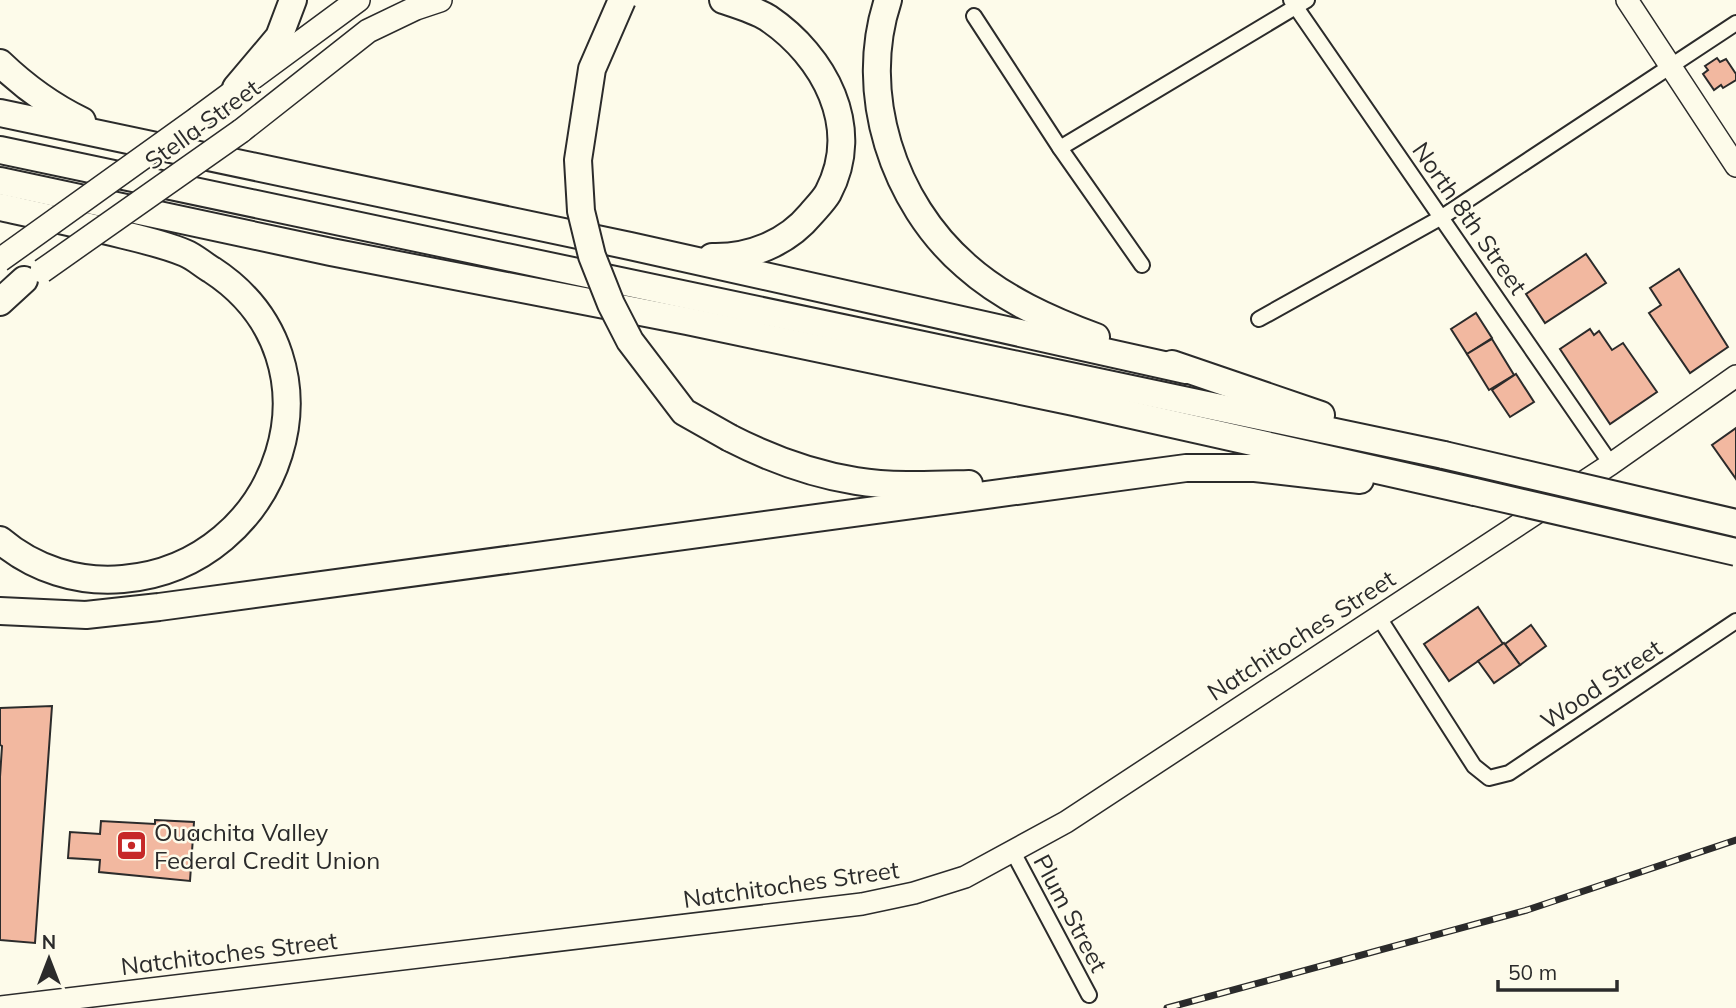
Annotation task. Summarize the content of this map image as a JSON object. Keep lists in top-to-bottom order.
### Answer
{
  "streets": {
    "main road": ["Stella Street"],
    "street": [
      "North 8th Street",
      "Natchitoches Street",
      "Wood Street",
      "Plum Street"
    ]
  },
  "crossings": [
    ["North 8th Street", "Natchitoches Street"],
    ["Natchitoches Street", "Wood Street"],
    ["Natchitoches Street", "Plum Street"]
  ],
  "places": {
    "bank": ["Ouachita Valley Federal Credit Union"]
  },
  "scale_bar": "50 m",
  "north": "top"
}
